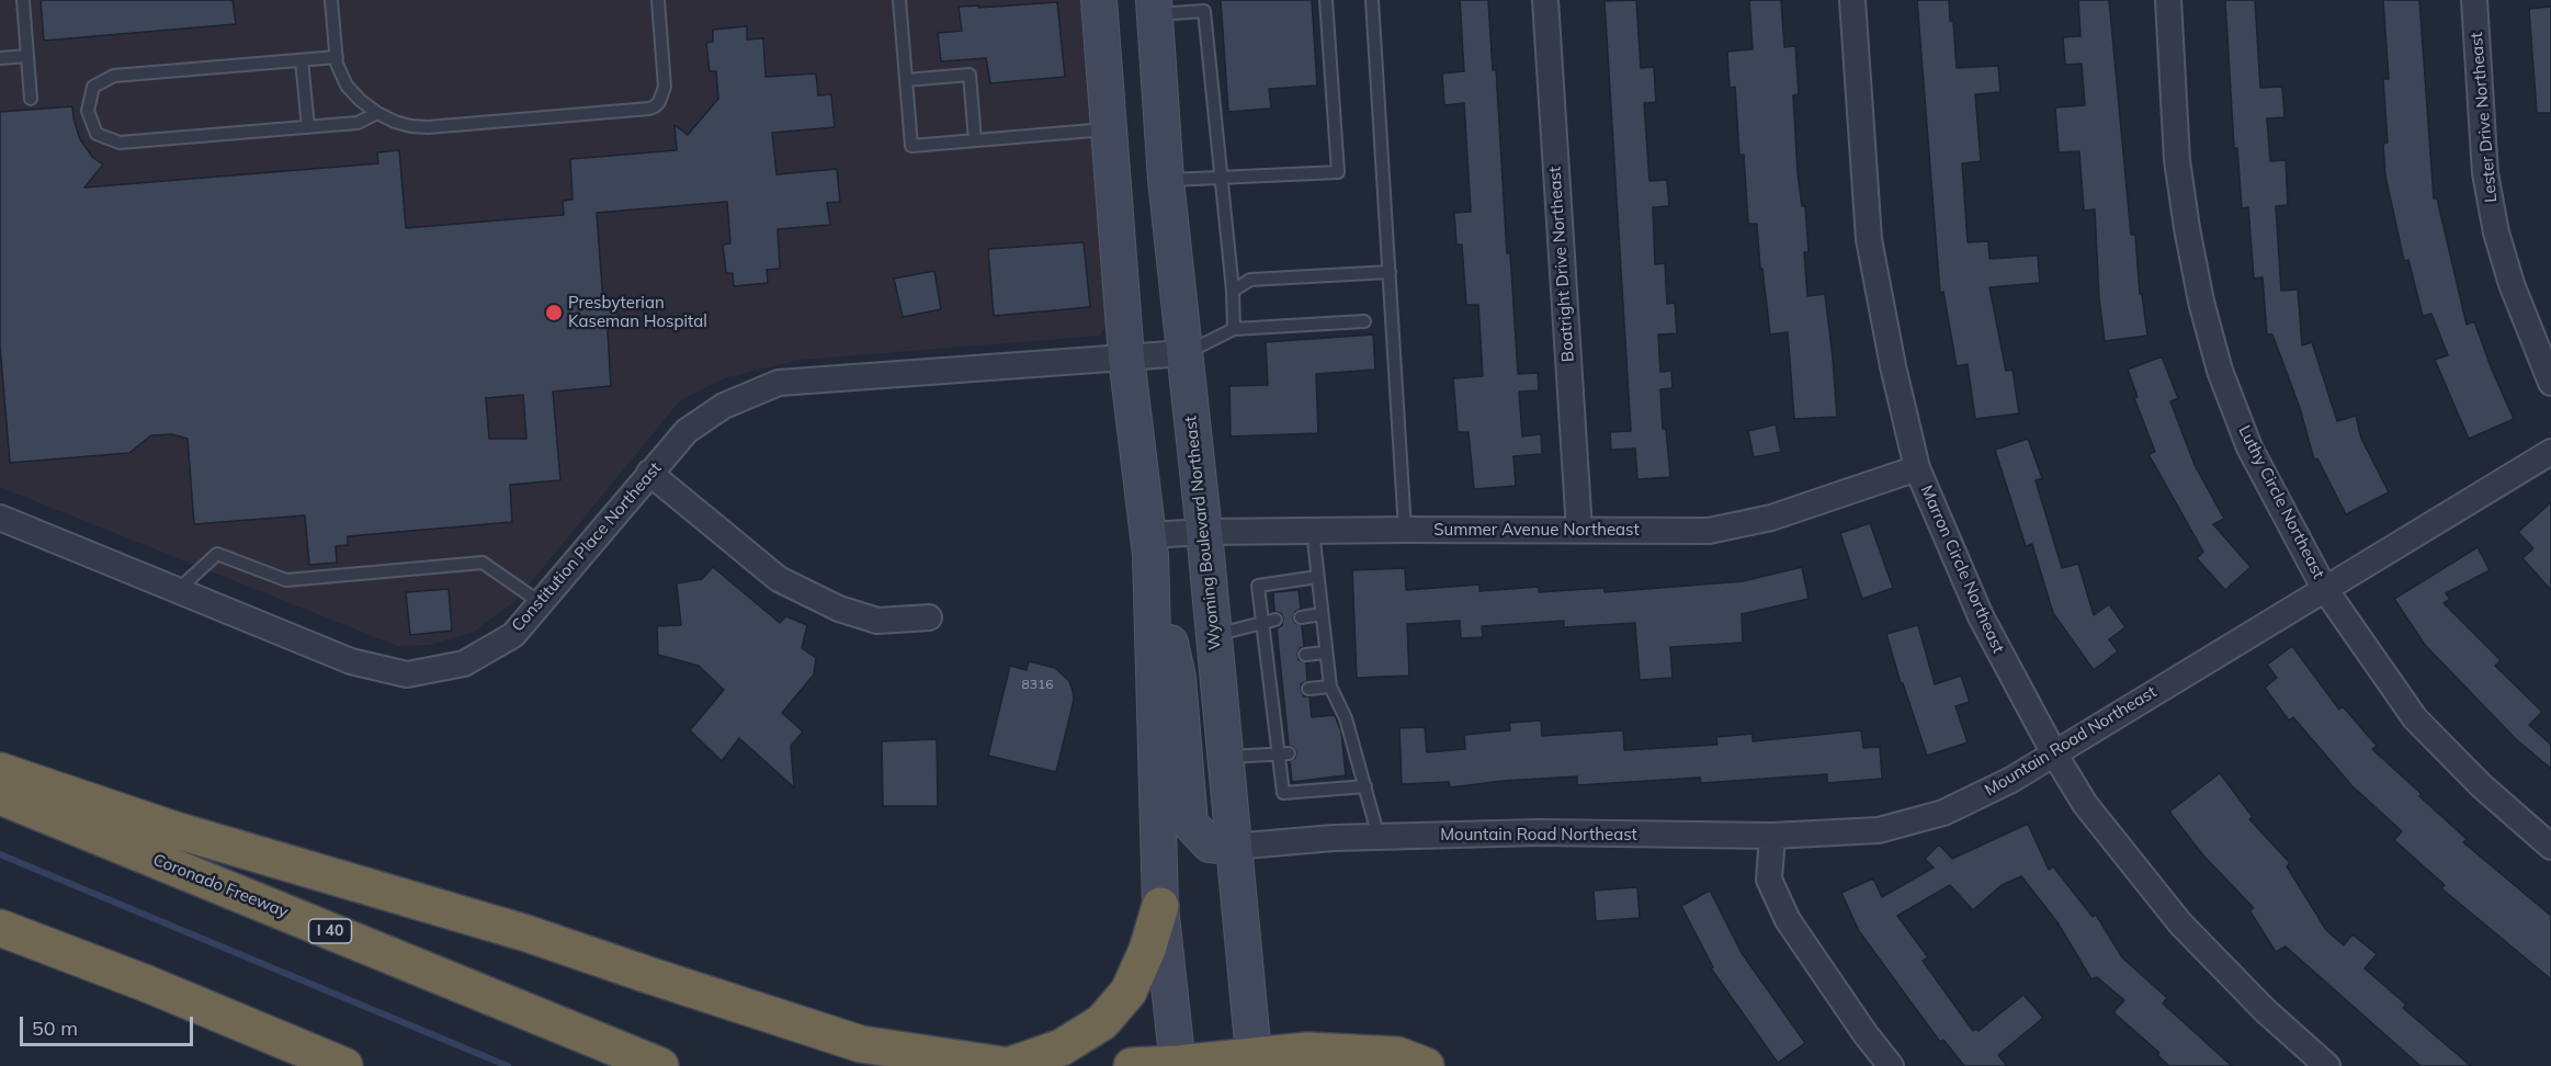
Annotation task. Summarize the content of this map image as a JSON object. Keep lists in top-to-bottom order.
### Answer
{
  "streets": {
    "highway": ["Coronado Freeway", "I 40"],
    "main road": ["Wyoming Boulevard Northeast"],
    "street": [
      "Lester Drive Northeast",
      "Boatright Drive Northeast",
      "Luthy Circle Northeast",
      "Summer Avenue Northeast",
      "Constitution Place Northeast",
      "Marron Circle Northeast",
      "Mountain Road Northeast"
    ]
  },
  "crossings": [
    ["Boatright Drive Northeast", "Summer Avenue Northeast"],
    ["Luthy Circle Northeast", "Mountain Road Northeast"],
    ["Summer Avenue Northeast", "Wyoming Boulevard Northeast"],
    ["Summer Avenue Northeast", "Marron Circle Northeast"],
    ["Wyoming Boulevard Northeast", "Constitution Place Northeast"],
    ["Wyoming Boulevard Northeast", "Mountain Road Northeast"],
    ["Marron Circle Northeast", "Mountain Road Northeast"]
  ],
  "places": ["Presbyterian Kaseman Hospital"],
  "house_numbers": ["8316"],
  "scale_bar": "50 m"
}
